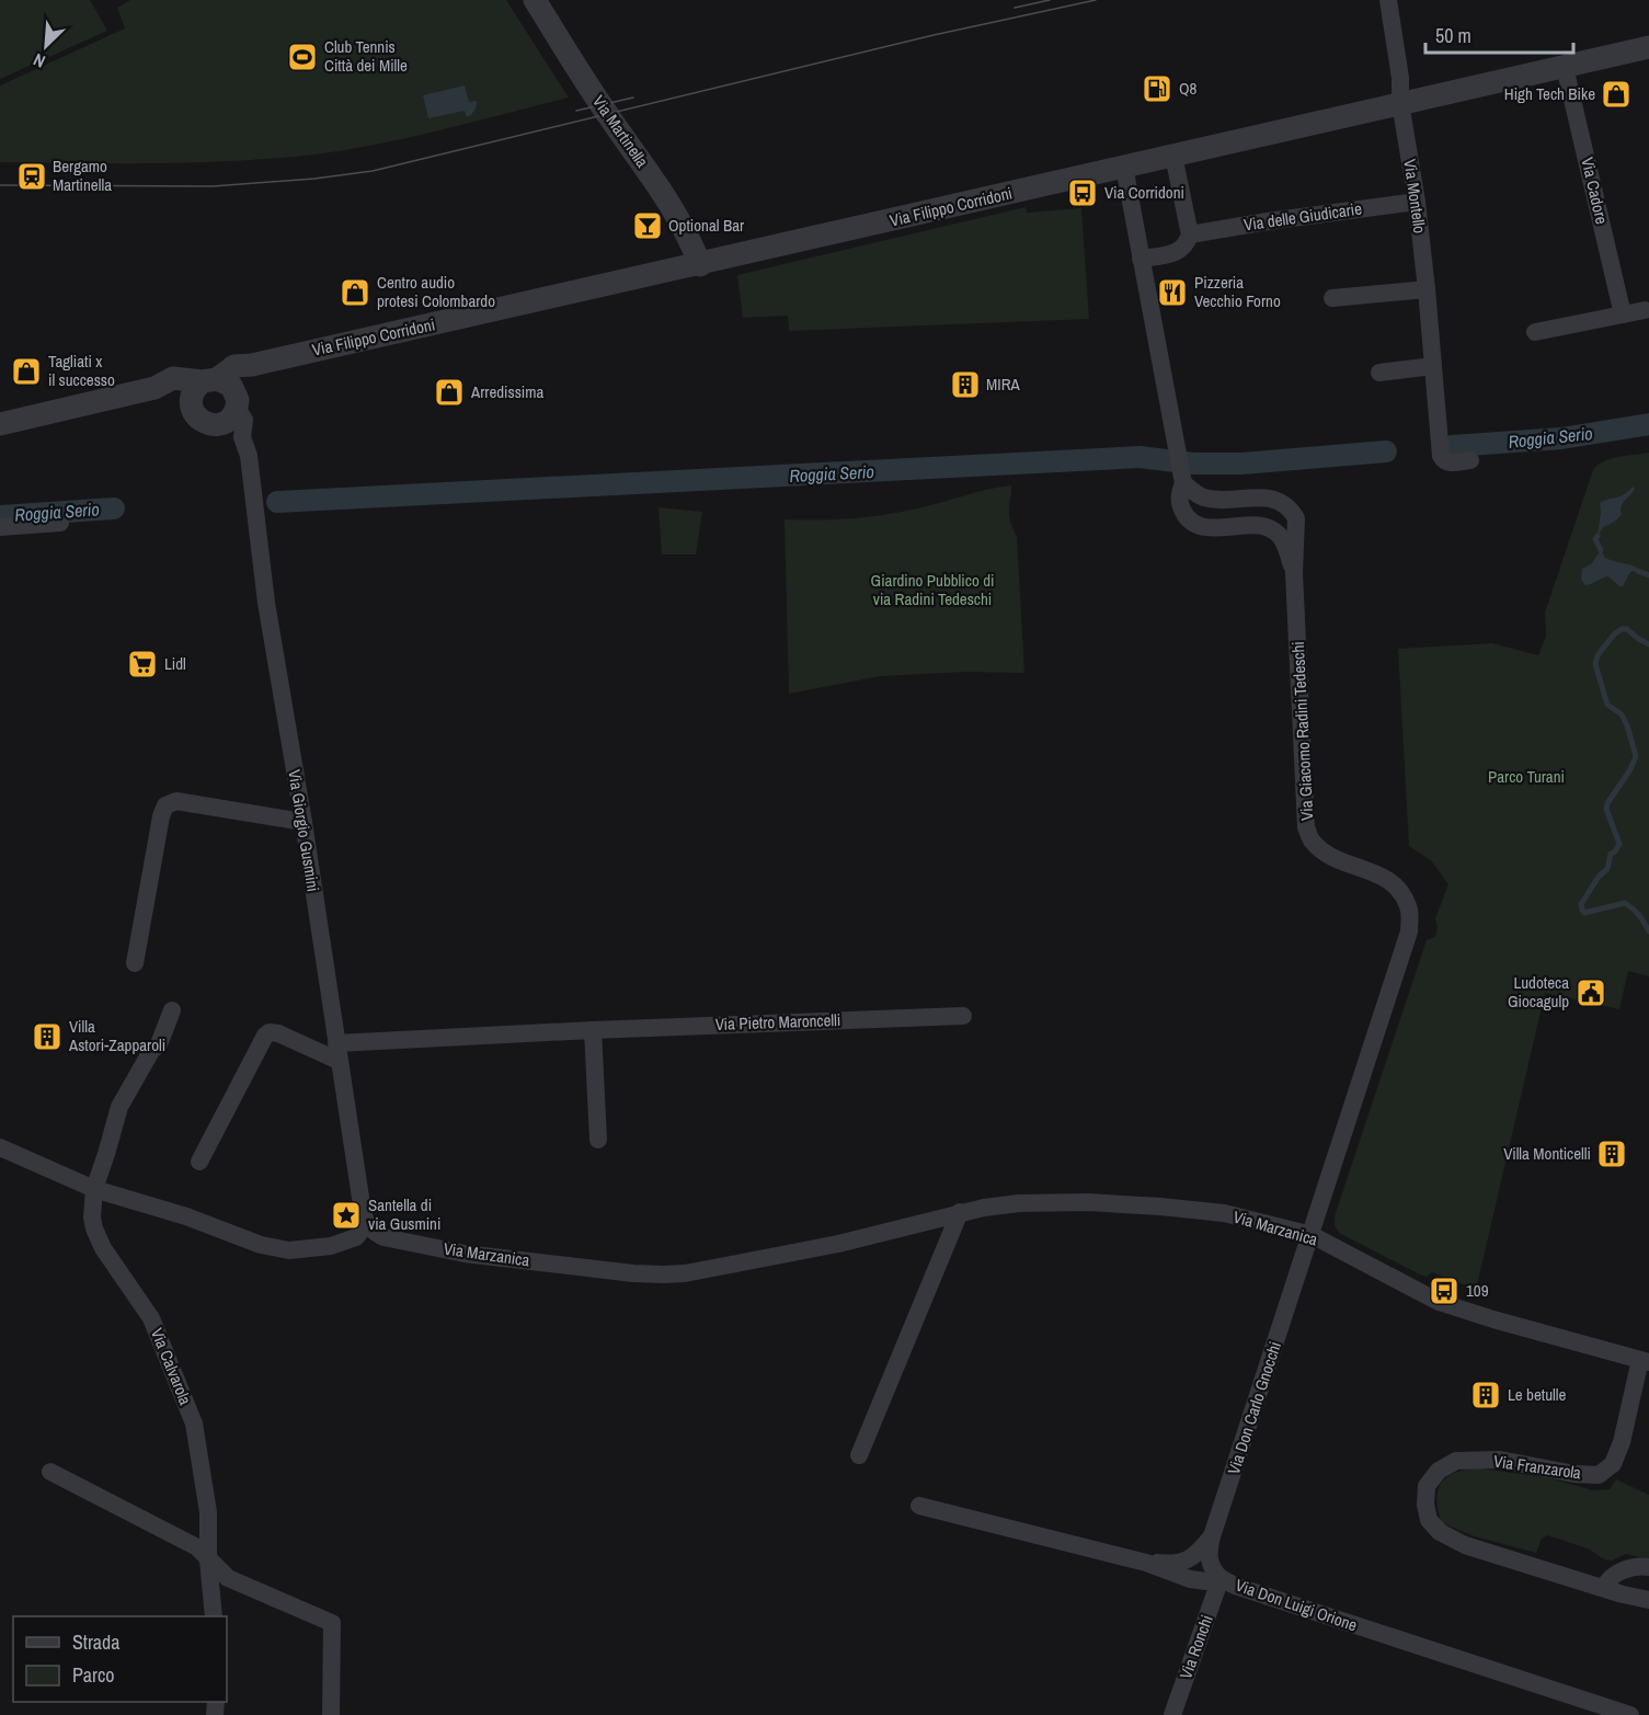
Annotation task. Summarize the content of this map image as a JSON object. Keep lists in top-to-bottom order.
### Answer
{
  "streets": {
    "street": [
      "Via Martinella",
      "Via Cadore",
      "Via Montello",
      "Via Filippo Corridoni",
      "Via delle Giudicarie",
      "Via Giacomo Radini Tedeschi",
      "Via Giorgio Gusmini",
      "Via Pietro Maroncelli",
      "Via Marzanica",
      "Via Calvarola",
      "Via Don Carlo Gnocchi",
      "Via Franzarola",
      "Via Don Luigi Orione",
      "Via Ronchi"
    ]
  },
  "crossings": [
    ["Via Martinella", "Via Filippo Corridoni"],
    ["Via Cadore", "Via Filippo Corridoni"],
    ["Via Montello", "Via Filippo Corridoni"],
    ["Via Montello", "Via delle Giudicarie"],
    ["Via Filippo Corridoni", "Via Giorgio Gusmini"],
    ["Via Giacomo Radini Tedeschi", "Via Marzanica"],
    ["Via Giacomo Radini Tedeschi", "Via Don Carlo Gnocchi"],
    ["Via Giorgio Gusmini", "Via Pietro Maroncelli"],
    ["Via Giorgio Gusmini", "Via Marzanica"],
    ["Via Marzanica", "Via Don Carlo Gnocchi"],
    ["Via Marzanica", "Via Franzarola"],
    ["Via Don Carlo Gnocchi", "Via Don Luigi Orione"],
    ["Via Don Carlo Gnocchi", "Via Ronchi"],
    ["Via Don Luigi Orione", "Via Ronchi"]
  ],
  "water": ["Roggia Serio"],
  "parks": ["Giardino Pubblico di via Radini Tedeschi", "Parco Turani"],
  "places": {
    "sports": ["Club Tennis Città dei Mille"],
    "fuel station": ["Q8"],
    "shop": [
      "High Tech Bike",
      "Centro audio protesi Colombardo",
      "Tagliati x il successo",
      "Arredissima"
    ],
    "station": ["Bergamo Martinella"],
    "bus stop": ["Via Corridoni", "109"],
    "bar": ["Optional Bar"],
    "restaurant": ["Pizzeria Vecchio Forno"],
    "building": [
      "MIRA",
      "Villa Astori-Zapparoli",
      "Villa Monticelli",
      "Le betulle"
    ],
    "supermarket": ["Lidl"],
    "public building": ["Ludoteca Giocagulp"],
    "place": ["Santella di via Gusmini"]
  },
  "legend": ["Strada", "Parco"],
  "scale_bar": "50 m",
  "north": "bottom left"
}
